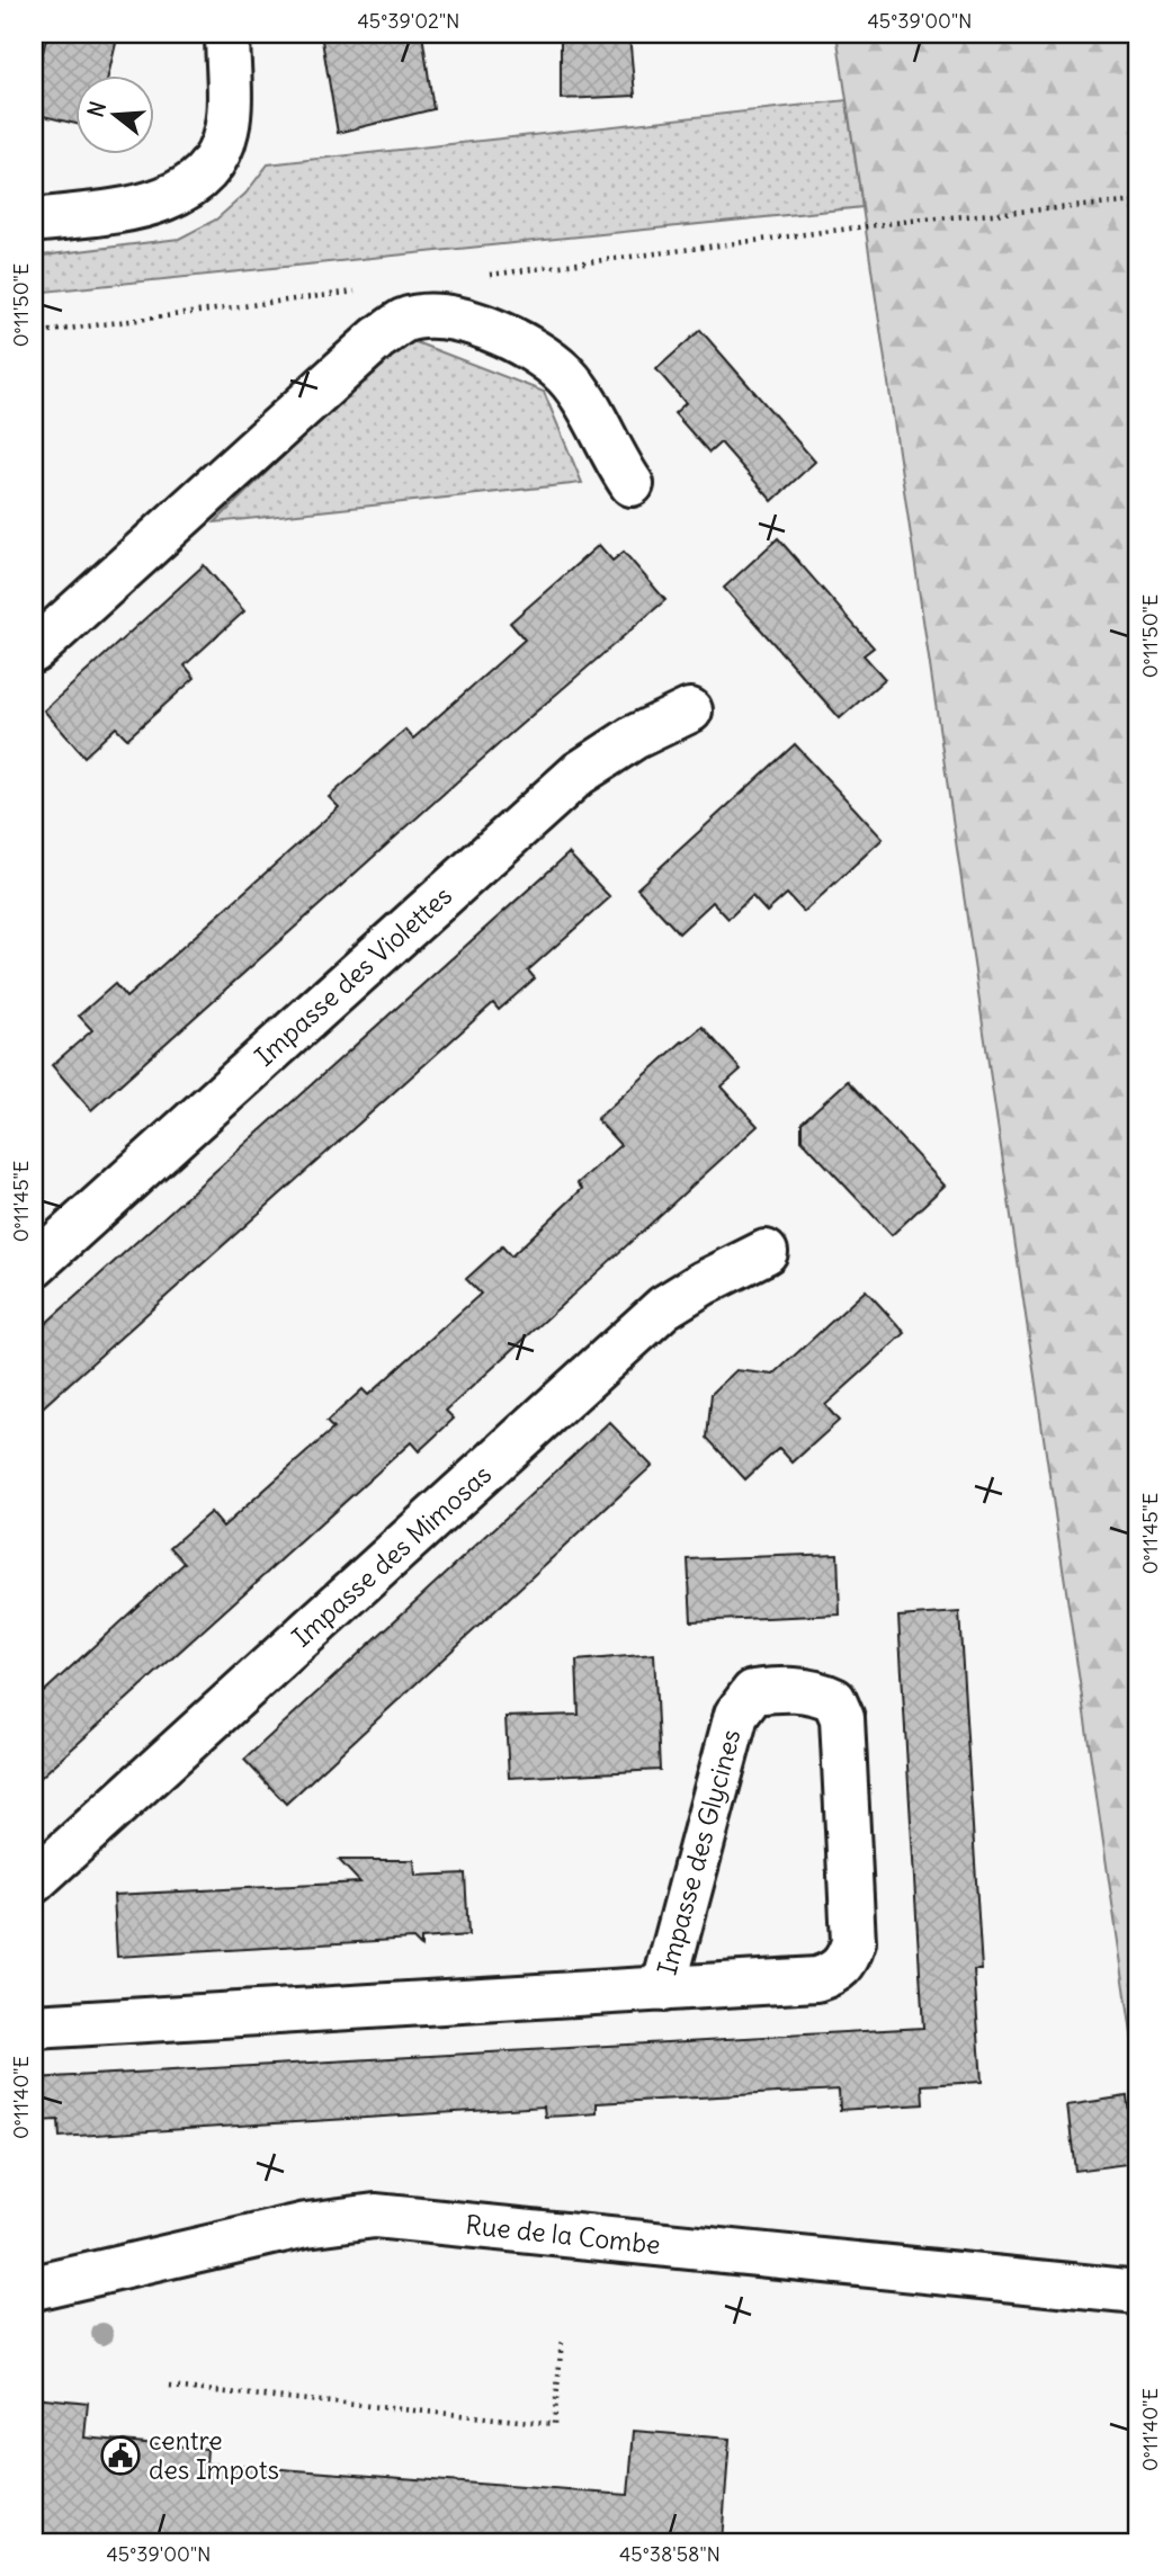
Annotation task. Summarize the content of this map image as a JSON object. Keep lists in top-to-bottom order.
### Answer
{
  "streets": {
    "street": [
      "Impasse des Violettes",
      "Impasse des Mimosas",
      "Impasse des Glycines",
      "Rue de la Combe"
    ]
  },
  "places": {
    "public building": ["centre des Impots"]
  },
  "north": "left",
  "coordinates": [
    "45°39'02\"N",
    "45°39'00\"N",
    "0°11'50\"E",
    "0°11'45\"E",
    "0°11'40\"E",
    "45°38'58\"N"
  ]
}
